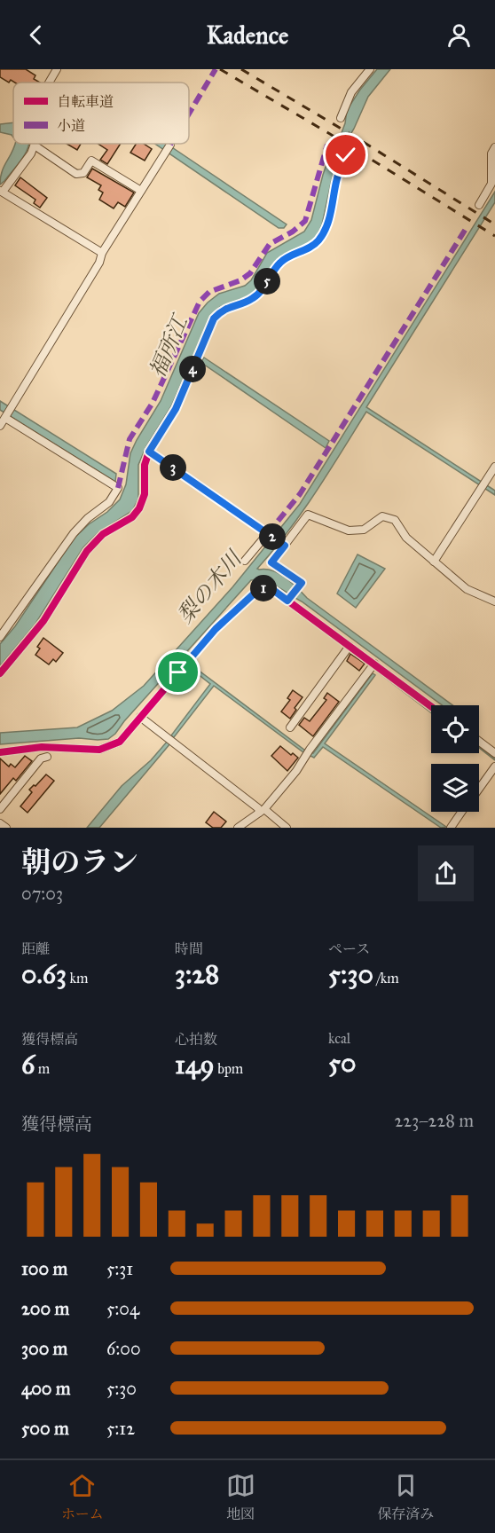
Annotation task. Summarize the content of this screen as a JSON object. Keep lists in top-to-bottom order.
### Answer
{
  "water": ["福所江", "梨の木川"],
  "legend": ["自転車道", "小道"],
  "page": {
    "header": "Kadence",
    "pins": [
      "5",
      "4",
      "3",
      "2",
      "1"
    ],
    "heading": ["朝のラン", "07:03"],
    "stats": [
      ["距離", "0.63 km"],
      ["時間", "3:28"],
      ["ペース", "5:30 /km"],
      ["獲得標高", "6 m"],
      ["心拍数", "149 bpm"],
      ["kcal", "50"]
    ],
    "chart": ["獲得標高", "223–228 m"],
    "list": [
      {
        "name": "100 m",
        "note": "5:31"
      },
      {
        "name": "200 m",
        "note": "5:04"
      },
      {
        "name": "300 m",
        "note": "6:00"
      },
      {
        "name": "400 m",
        "note": "5:30"
      },
      {
        "name": "500 m",
        "note": "5:12"
      }
    ],
    "tabs": ["ホーム", "地図", "保存済み"]
  }
}
